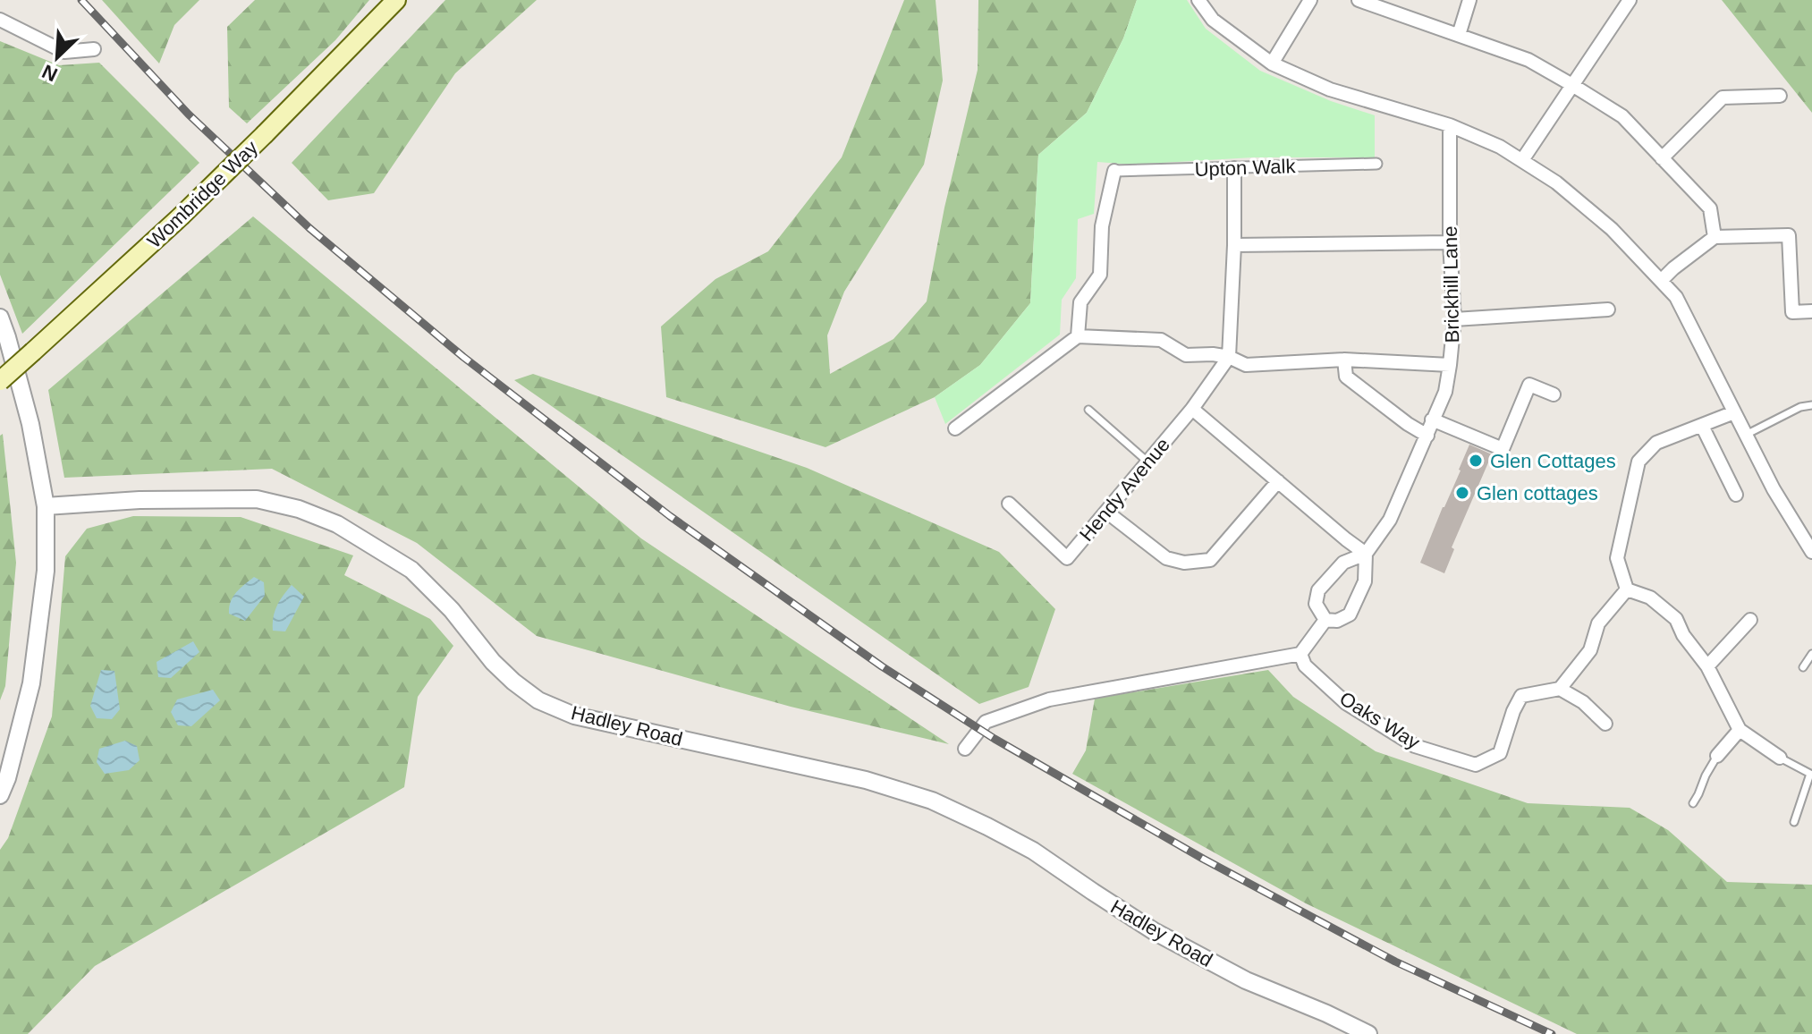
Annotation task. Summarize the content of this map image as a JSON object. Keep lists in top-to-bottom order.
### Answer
{
  "streets": {
    "main road": ["Wombridge Way"],
    "street": [
      "Upton Walk",
      "Brickhill Lane",
      "Hendy Avenue",
      "Oaks Way",
      "Hadley Road"
    ]
  },
  "crossings": [
    ["Brickhill Lane", "Oaks Way"]
  ],
  "places": ["Glen Cottages", "Glen cottages"],
  "north": "bottom left"
}
